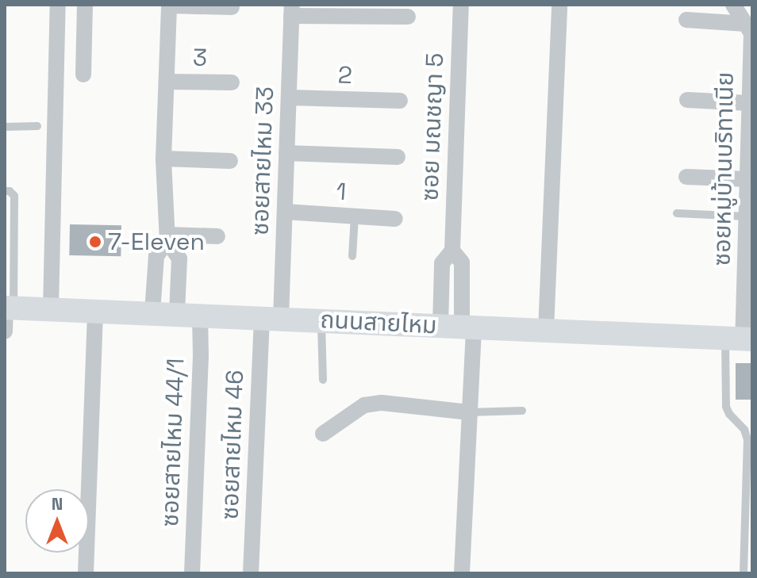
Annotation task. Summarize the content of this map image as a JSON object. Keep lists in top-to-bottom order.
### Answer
{
  "streets": {
    "main road": ["ถนนสายไหม"],
    "street": [
      "3",
      "2",
      "ซอย มณชญา 5",
      "ซอยสายไหม 33",
      "ซอยหมู่บ้านบริทาเนีย",
      "1",
      "ซอยสายไหม 44/1",
      "ซอยสายไหม 46"
    ]
  },
  "crossings": [
    ["2", "ซอยสายไหม 33"],
    ["ซอย มณชญา 5", "ถนนสายไหม"],
    ["ซอยสายไหม 33", "1"],
    ["ซอยสายไหม 33", "ถนนสายไหม"],
    ["ซอยสายไหม 33", "ซอยสายไหม 46"],
    ["ซอยหมู่บ้านบริทาเนีย", "ถนนสายไหม"],
    ["ถนนสายไหม", "ซอยสายไหม 44/1"],
    ["ถนนสายไหม", "ซอยสายไหม 46"]
  ],
  "places": ["7-Eleven"],
  "north": "top"
}
